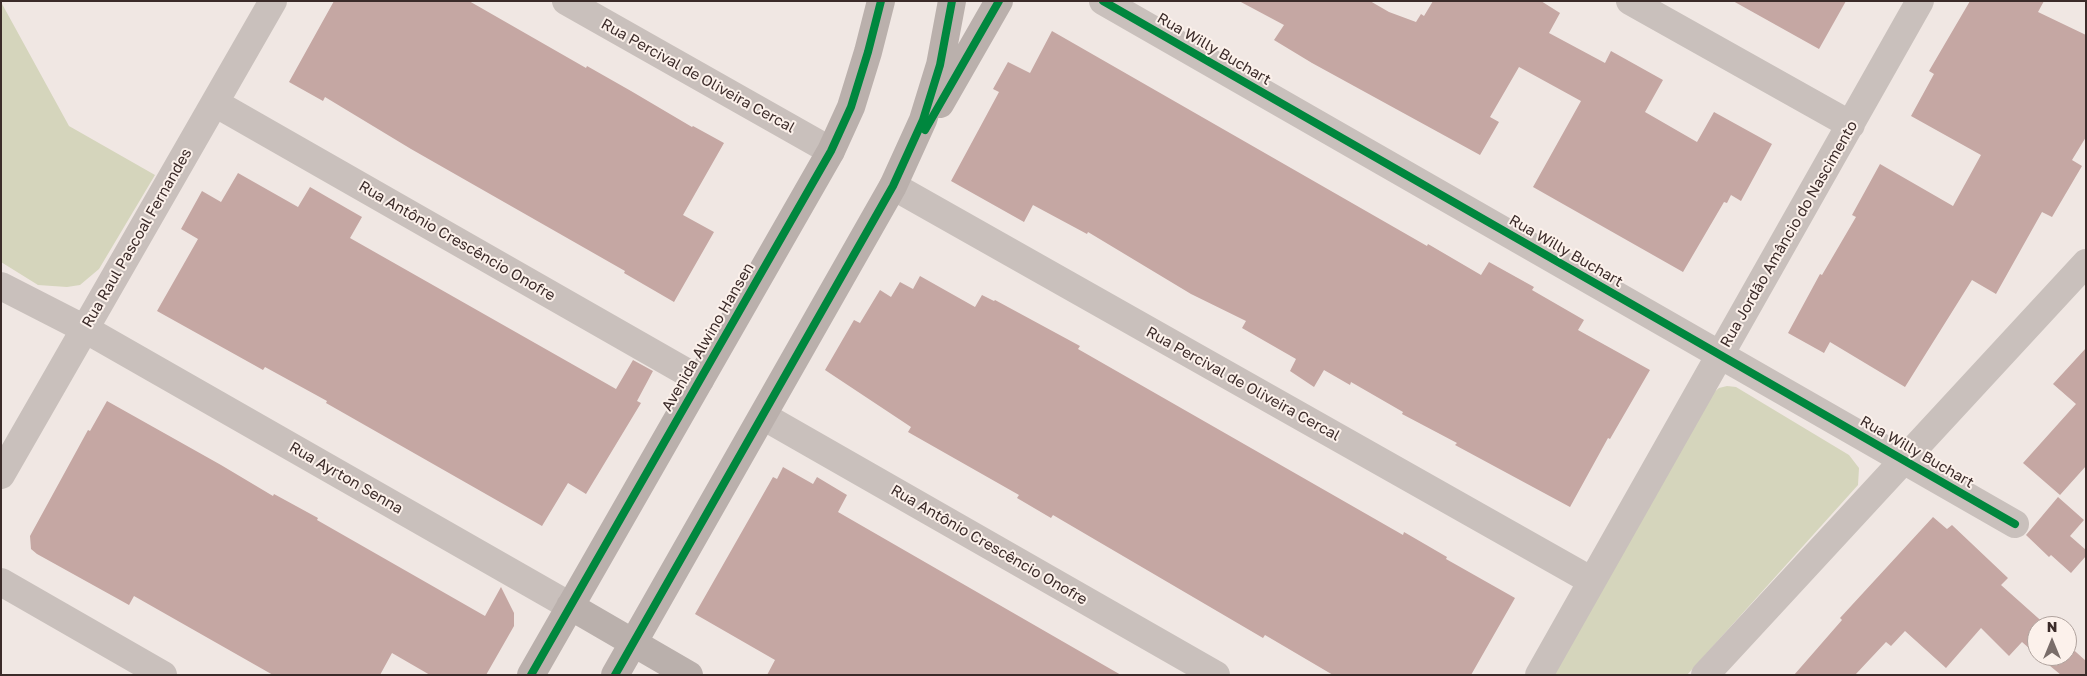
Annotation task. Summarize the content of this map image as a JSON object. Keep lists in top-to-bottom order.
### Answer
{
  "streets": {
    "street": [
      "Rua Willy Buchart",
      "Rua Percival de Oliveira Cercal",
      "Rua Jordão Amâncio do Nascimento",
      "Rua Raul Pascoal Fernandes",
      "Rua Antônio Crescêncio Onofre",
      "Avenida Alwino Hansen",
      "Rua Ayrton Senna"
    ]
  },
  "crossings": [
    ["Rua Willy Buchart", "Rua Jordão Amâncio do Nascimento"],
    ["Rua Percival de Oliveira Cercal", "Rua Jordão Amâncio do Nascimento"],
    ["Rua Percival de Oliveira Cercal", "Avenida Alwino Hansen"],
    ["Rua Raul Pascoal Fernandes", "Rua Antônio Crescêncio Onofre"],
    ["Rua Raul Pascoal Fernandes", "Rua Ayrton Senna"],
    ["Rua Antônio Crescêncio Onofre", "Avenida Alwino Hansen"],
    ["Avenida Alwino Hansen", "Rua Ayrton Senna"]
  ],
  "north": "top"
}
